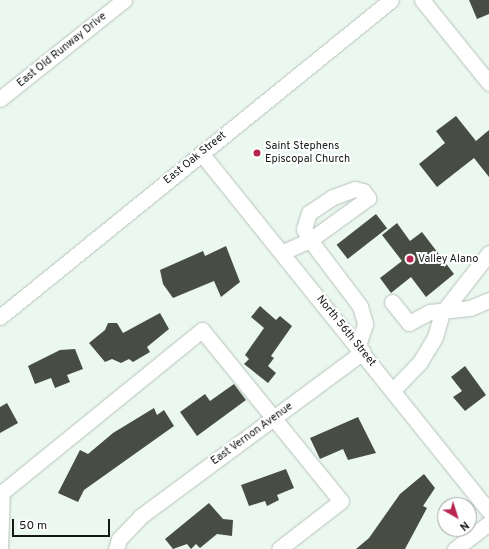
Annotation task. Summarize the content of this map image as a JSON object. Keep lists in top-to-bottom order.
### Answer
{
  "streets": {
    "street": [
      "East Old Runway Drive",
      "East Oak Street",
      "North 56th Street",
      "East Vernon Avenue"
    ]
  },
  "crossings": [
    ["East Oak Street", "North 56th Street"],
    ["North 56th Street", "East Vernon Avenue"]
  ],
  "places": ["Saint Stephens Episcopal Church", "Valley Alano"],
  "scale_bar": "50 m",
  "north": "bottom right"
}
